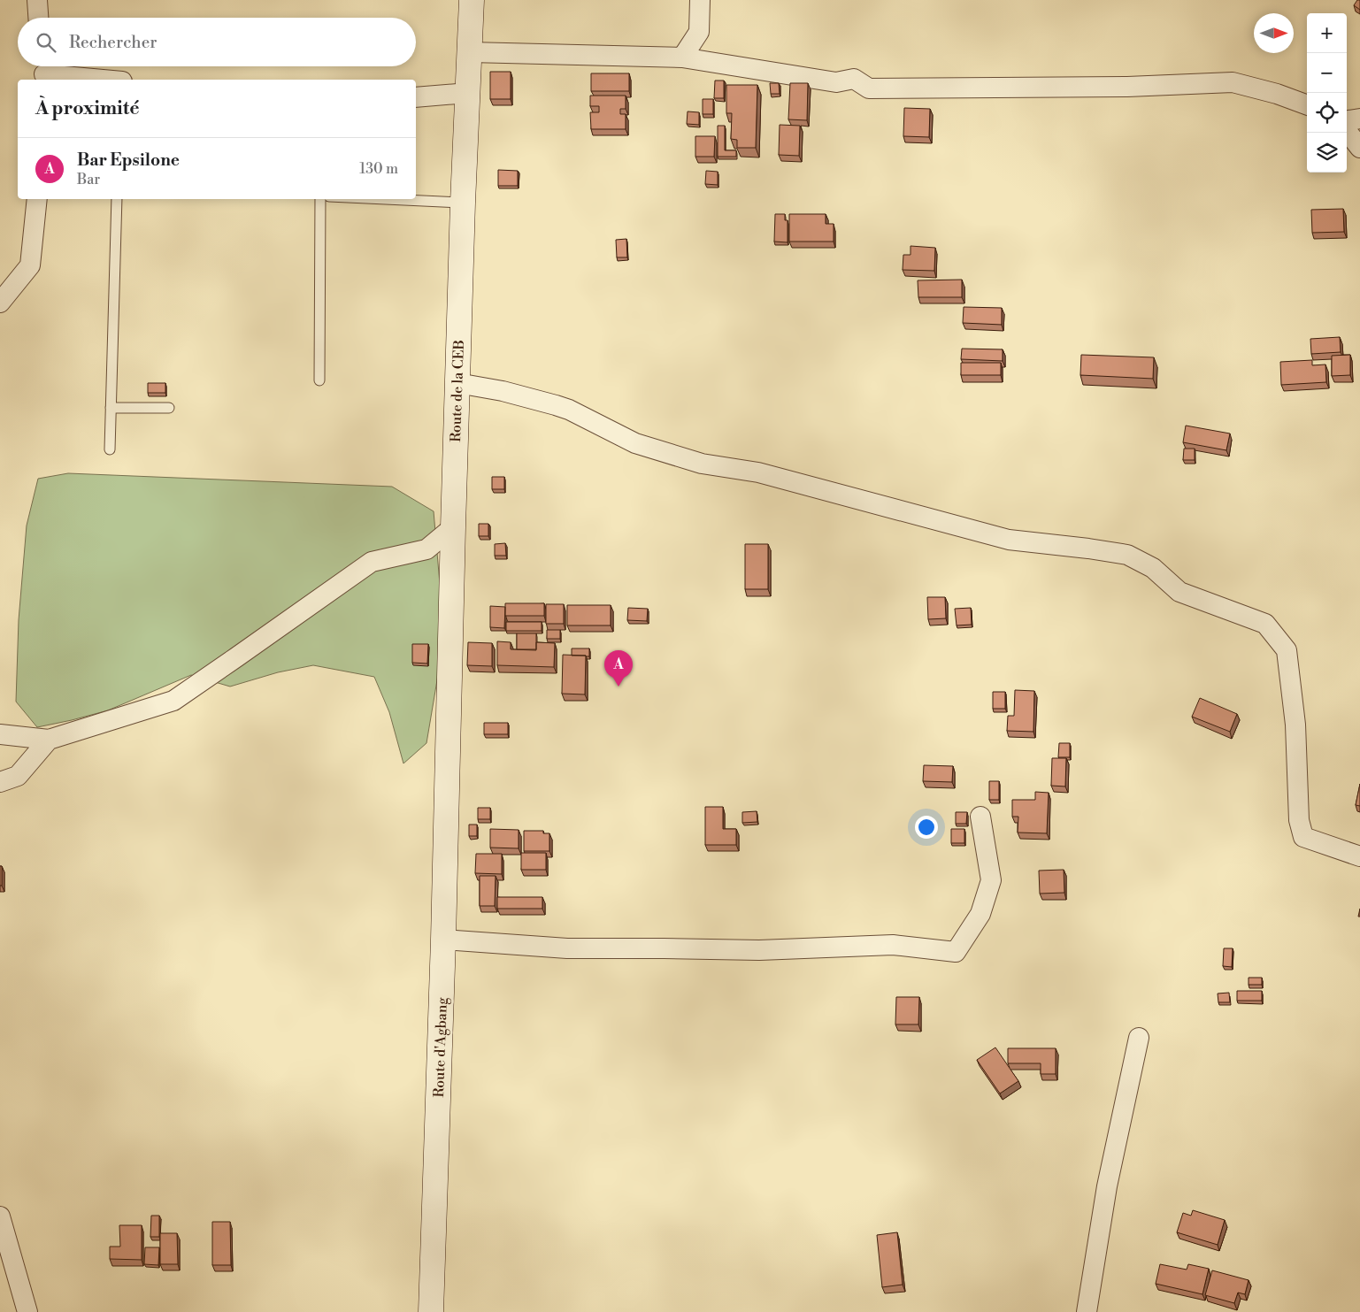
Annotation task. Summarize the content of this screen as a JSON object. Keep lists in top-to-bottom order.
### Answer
{
  "streets": {
    "main road": ["Route de la CEB", "Route d'Agbang"]
  },
  "crossings": [
    ["Route de la CEB", "Route d'Agbang"]
  ],
  "north": "right",
  "page": {
    "map_buttons": ["+", "−"],
    "search": "Rechercher",
    "heading": "À proximité",
    "list": [
      {
        "mark": "A",
        "name": "Bar Epsilone",
        "note": "Bar",
        "value": "130 m"
      }
    ],
    "pins": "A"
  }
}
